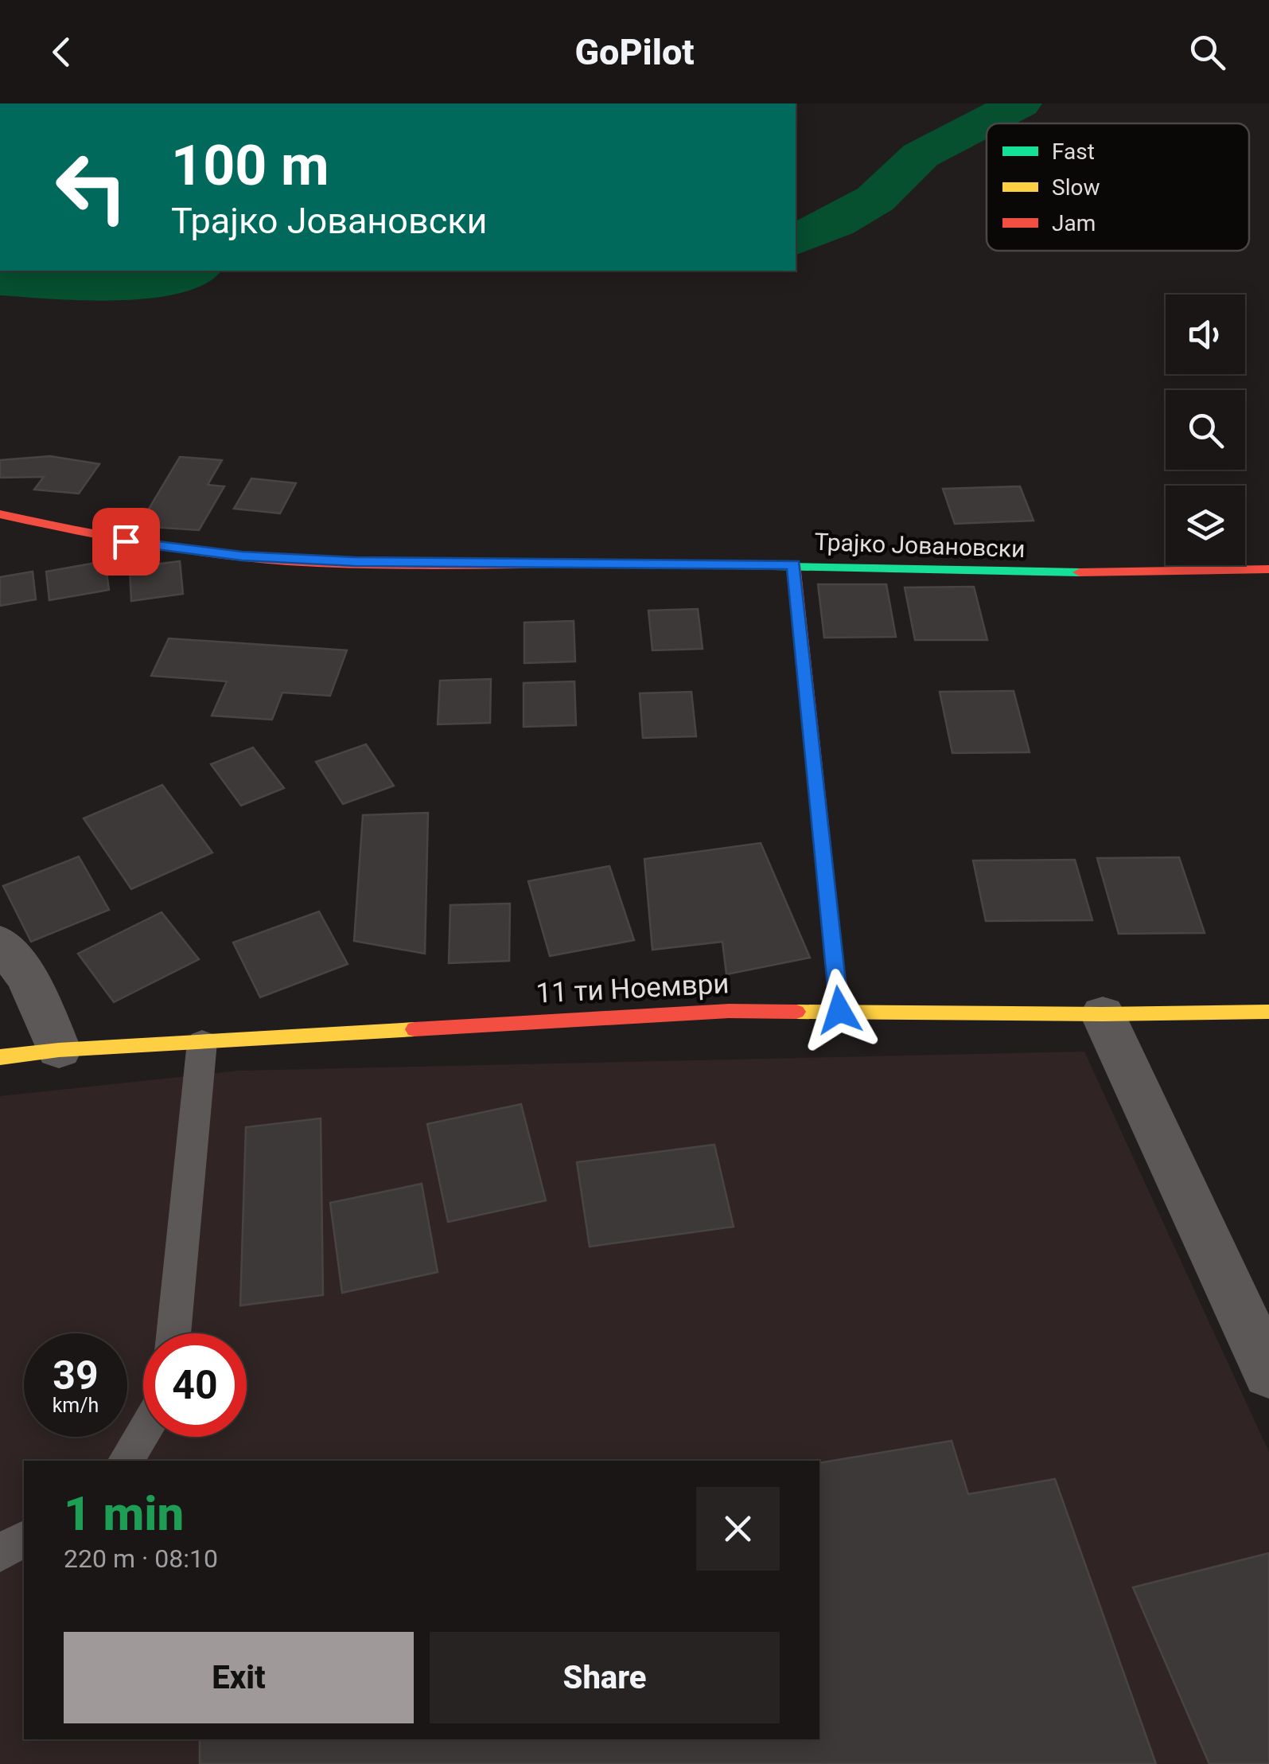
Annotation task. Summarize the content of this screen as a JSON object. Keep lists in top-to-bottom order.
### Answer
{
  "streets": {
    "street": ["Трајко Јовановски", "11 ти Ноември"]
  },
  "legend": ["Fast", "Slow", "Jam"],
  "page": {
    "header": "GoPilot",
    "turn": ["100 m", "Трајко Јовановски"],
    "speed": "39 km/h",
    "limit": "40",
    "heading": ["1 min", "220 m · 08:10"],
    "buttons": ["Exit", "Share"]
  }
}
